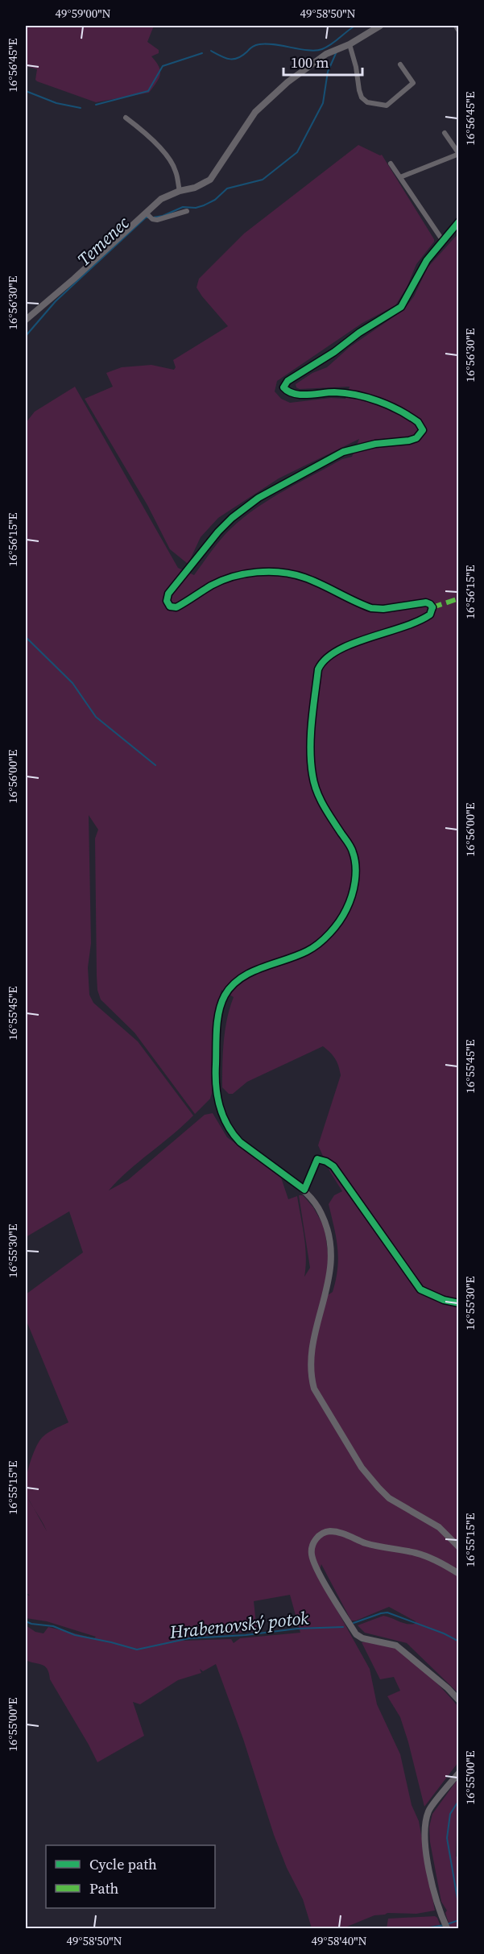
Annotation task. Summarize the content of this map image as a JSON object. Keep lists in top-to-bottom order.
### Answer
{
  "water": ["Temenec", "Hrabenovský potok"],
  "legend": ["Cycle path", "Path"],
  "scale_bar": "100 m",
  "coordinates": [
    "49°59'00\"N",
    "49°58'50\"N",
    "16°56'45\"E",
    "16°56'30\"E",
    "16°56'15\"E",
    "16°56'00\"E",
    "16°55'45\"E",
    "16°55'30\"E",
    "16°55'15\"E",
    "16°55'00\"E",
    "49°58'40\"N"
  ]
}
